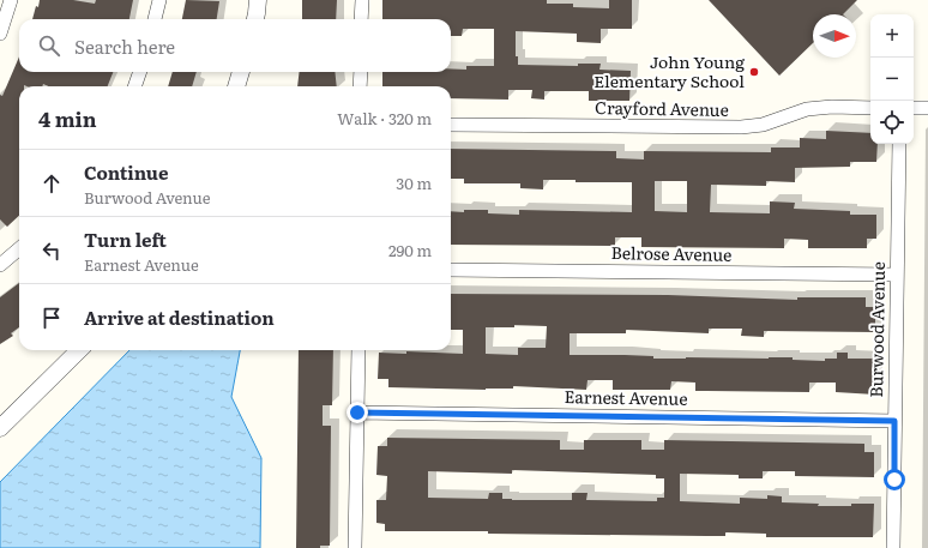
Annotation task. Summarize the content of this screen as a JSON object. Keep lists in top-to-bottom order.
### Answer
{
  "streets": {
    "street": [
      "Crayford Avenue",
      "Belrose Avenue",
      "Burwood Avenue",
      "Earnest Avenue"
    ]
  },
  "crossings": [
    ["Belrose Avenue", "Burwood Avenue"],
    ["Burwood Avenue", "Earnest Avenue"]
  ],
  "places": ["John Young Elementary School"],
  "north": "right",
  "page": {
    "map_buttons": ["+", "−"],
    "search": "Search here",
    "heading": ["4 min", "Walk · 320 m"],
    "list": [
      ["Continue", "Burwood Avenue", "30 m"],
      ["Turn left", "Earnest Avenue", "290 m"],
      "Arrive at destination"
    ]
  }
}
